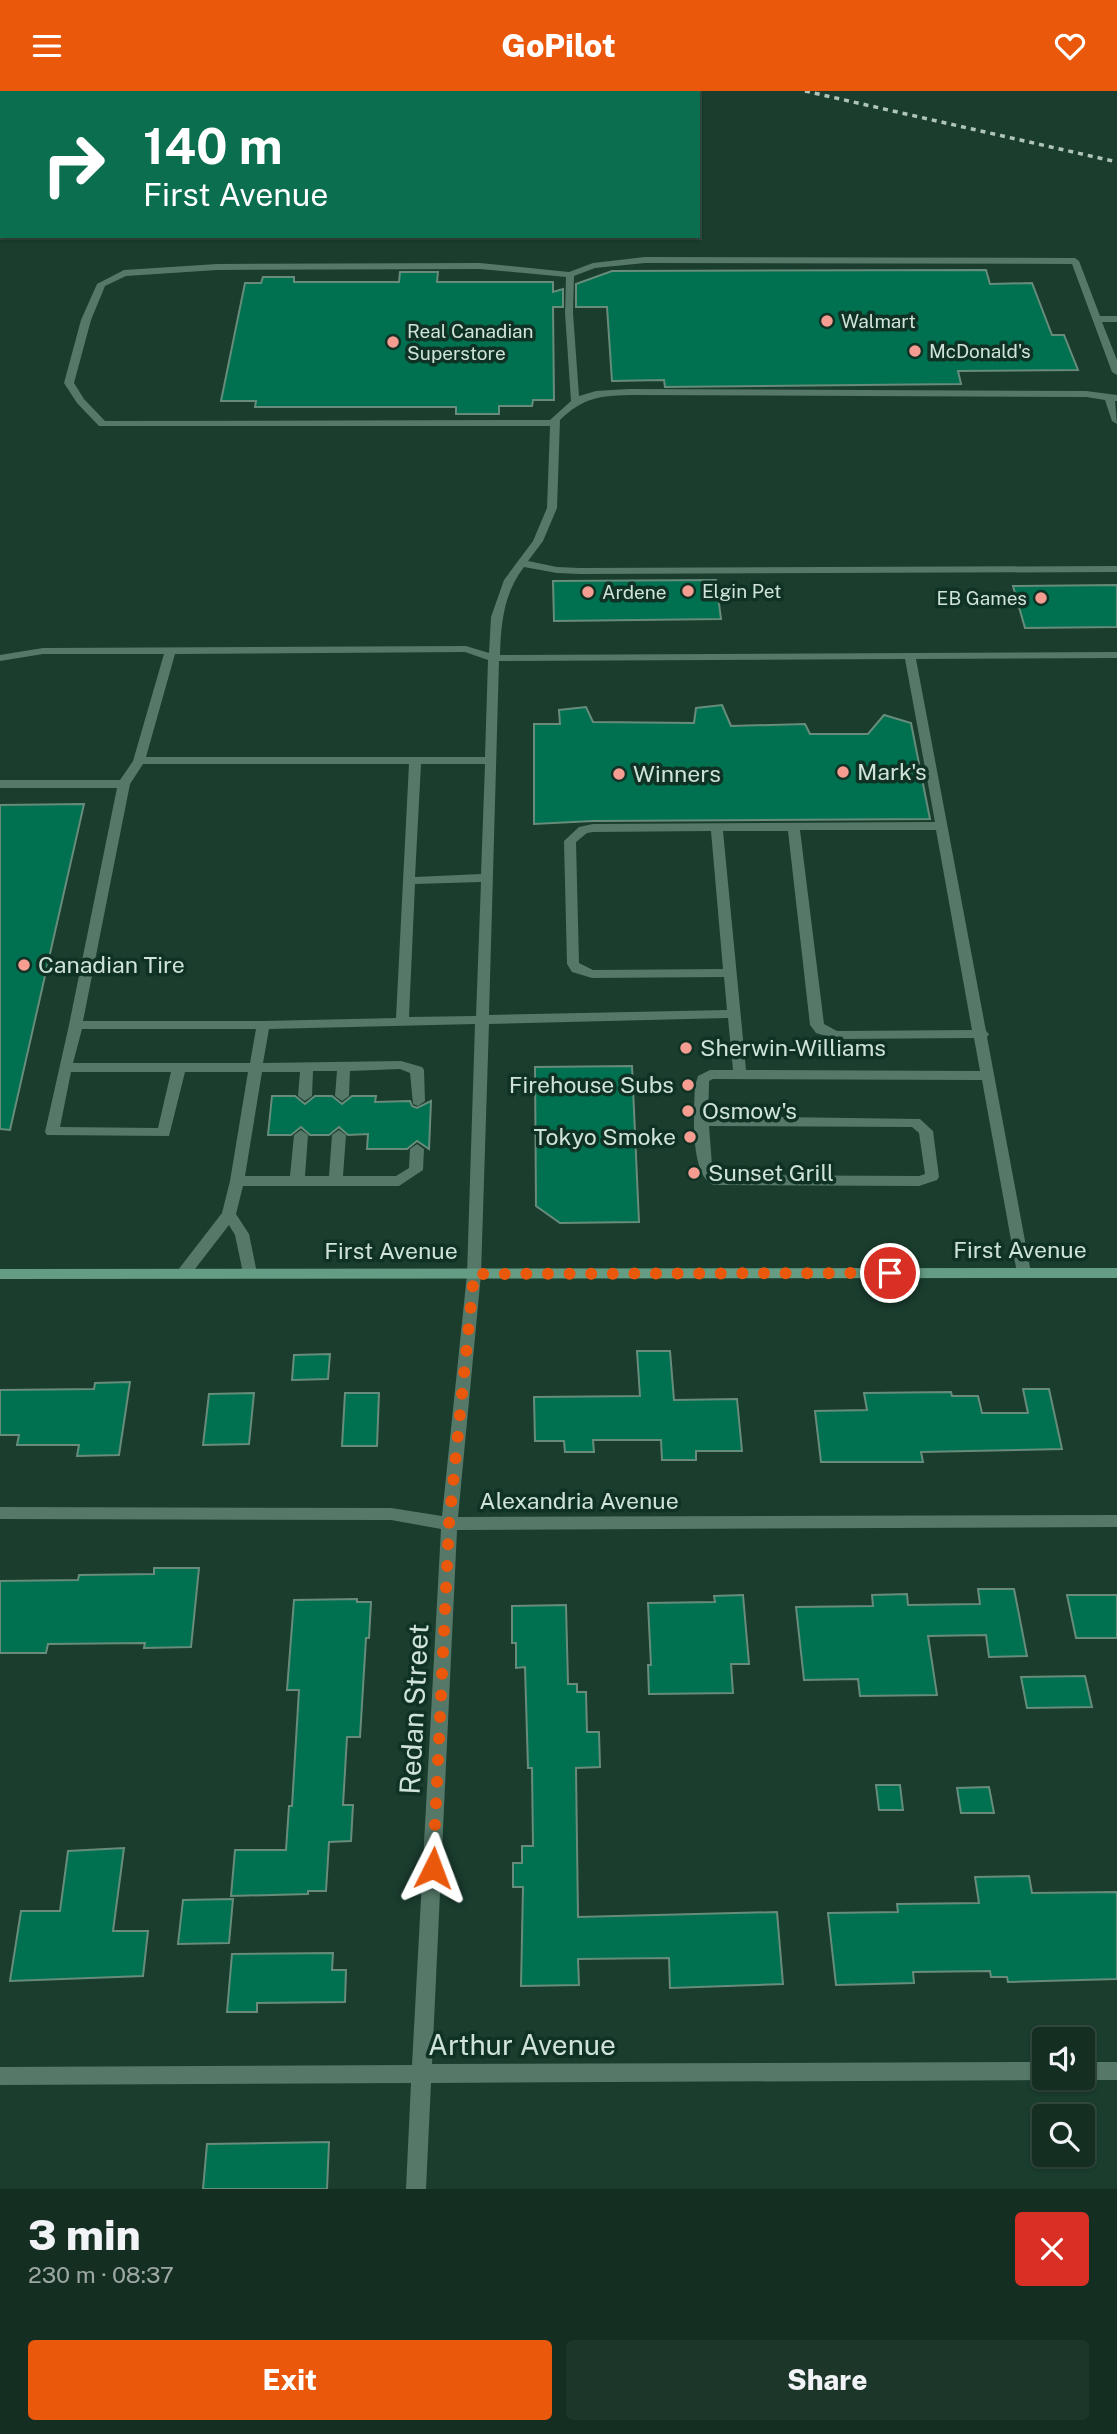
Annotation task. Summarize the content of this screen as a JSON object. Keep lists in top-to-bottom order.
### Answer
{
  "streets": {
    "main road": ["First Avenue"],
    "street": ["Alexandria Avenue", "Redan Street", "Arthur Avenue"]
  },
  "crossings": [
    ["First Avenue", "Redan Street"],
    ["Alexandria Avenue", "Redan Street"],
    ["Redan Street", "Arthur Avenue"]
  ],
  "places": [
    "Walmart",
    "Real Canadian Superstore",
    "McDonald's",
    "Elgin Pet",
    "Ardene",
    "EB Games",
    "Mark's",
    "Winners",
    "Canadian Tire",
    "Sherwin-Williams",
    "Firehouse Subs",
    "Osmow's",
    "Tokyo Smoke",
    "Sunset Grill"
  ],
  "page": {
    "header": "GoPilot",
    "turn": ["140 m", "First Avenue"],
    "heading": ["3 min", "230 m · 08:37"],
    "buttons": ["Exit", "Share"]
  }
}
